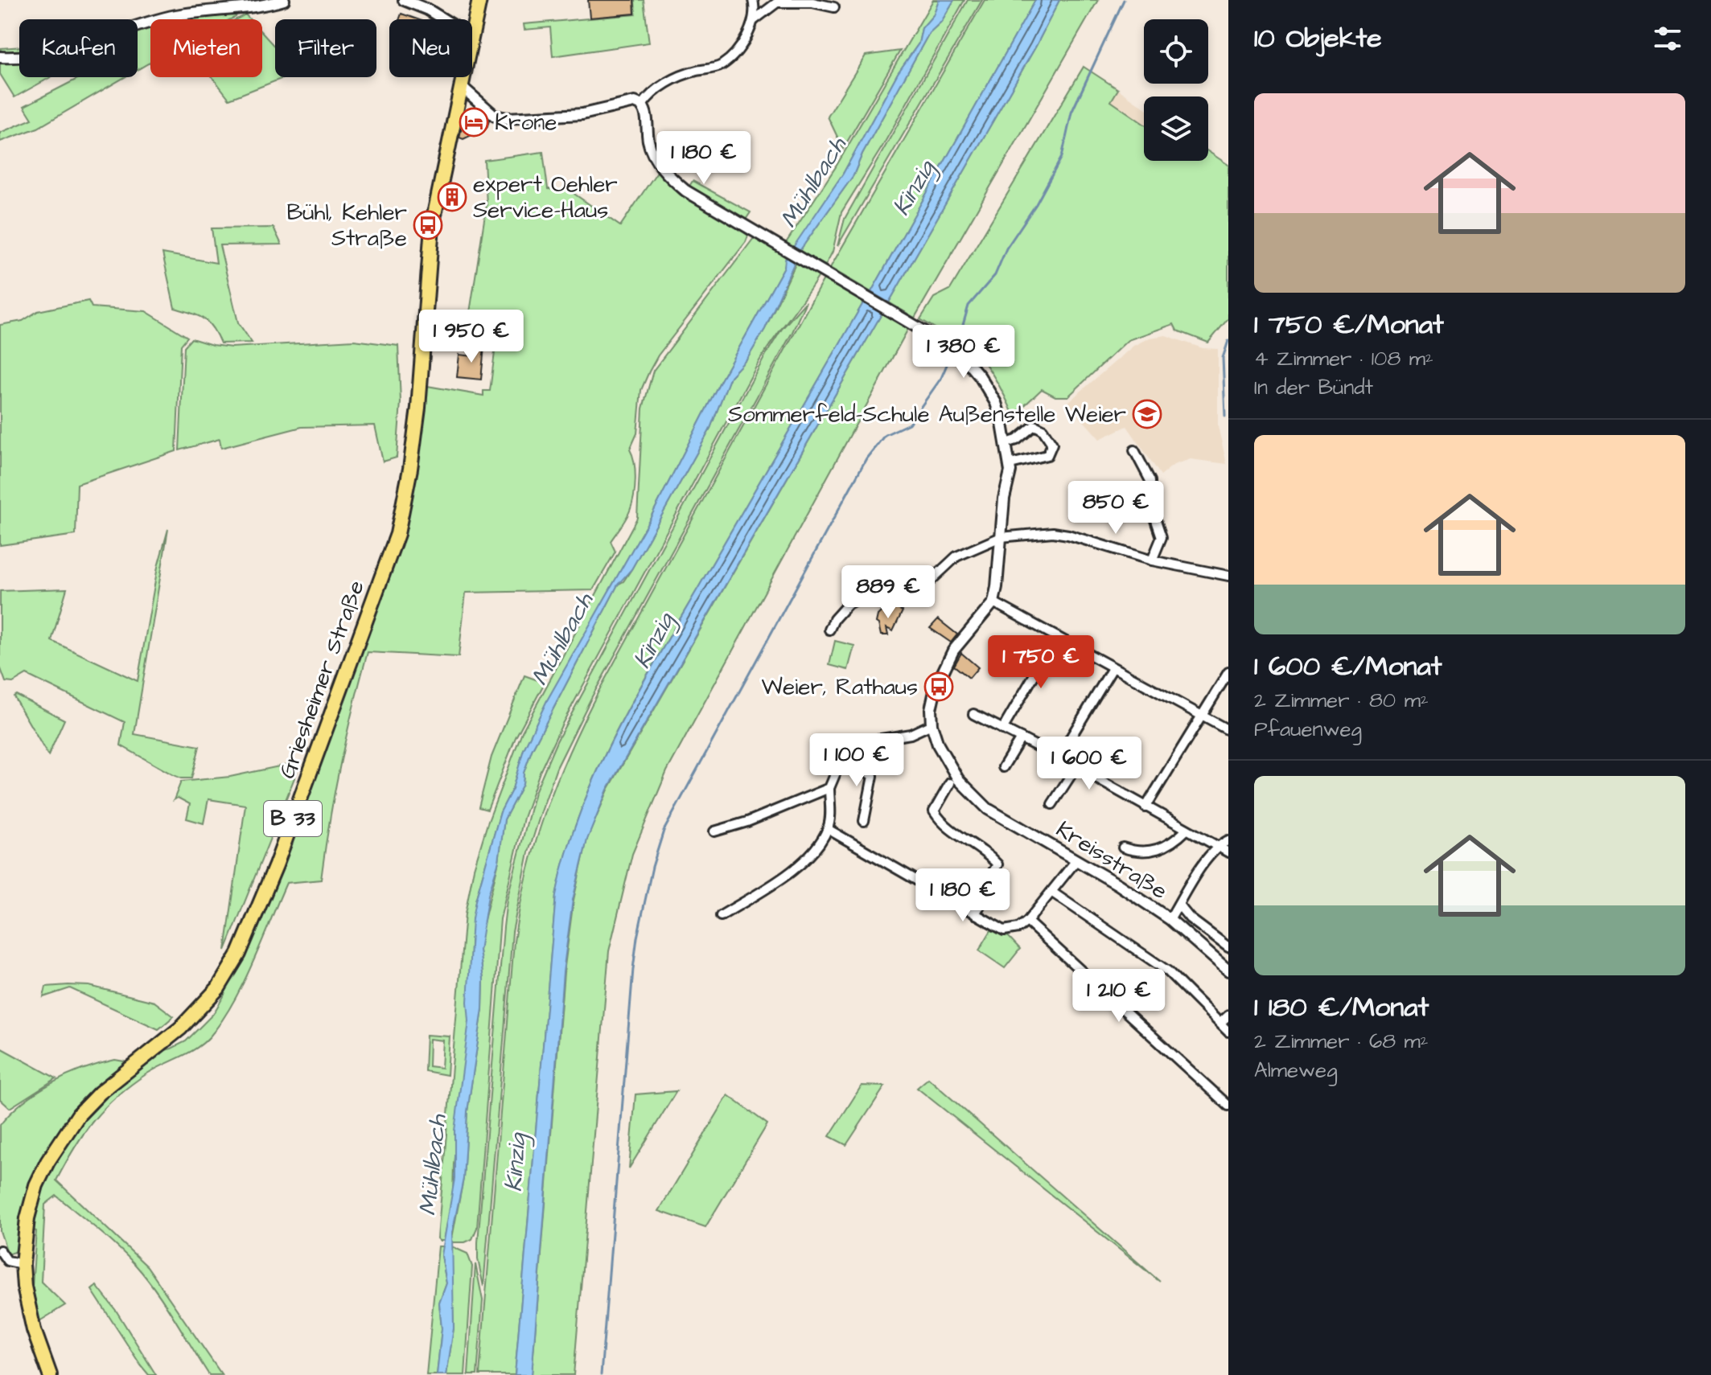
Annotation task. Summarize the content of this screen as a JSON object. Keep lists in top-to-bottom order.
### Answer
{
  "streets": {
    "main road": ["Griesheimer Straße", "B 33"],
    "street": ["Kreisstraße"]
  },
  "crossings": [
    ["Griesheimer Straße", "B 33"]
  ],
  "water": ["Mühlbach", "Kinzig"],
  "places": {
    "hotel": ["Krone"],
    "building": ["expert Oehler Service-Haus"],
    "bus stop": ["Bühl, Kehler Straße", "Weier, Rathaus"],
    "school or university": ["Sommerfeld-Schule Außenstelle Weier"]
  },
  "page": {
    "heading": "10 Objekte",
    "chip": [
      "Kaufen",
      "Mieten",
      "Filter",
      "Neu"
    ],
    "list": [
      {
        "name": "1 750 €/Monat",
        "note": "4 Zimmer · 108 m² · In der Bündt"
      },
      {
        "name": "1 600 €/Monat",
        "note": "2 Zimmer · 80 m² · Pfauenweg"
      },
      {
        "name": "1 180 €/Monat",
        "note": "2 Zimmer · 68 m² · Almeweg"
      }
    ],
    "price": [
      "1 180 €",
      "1 950 €",
      "1 380 €",
      "850 €",
      "889 €",
      "1 750 €",
      "1 100 €",
      "1 600 €",
      "1 180 €",
      "1 210 €"
    ]
  }
}
